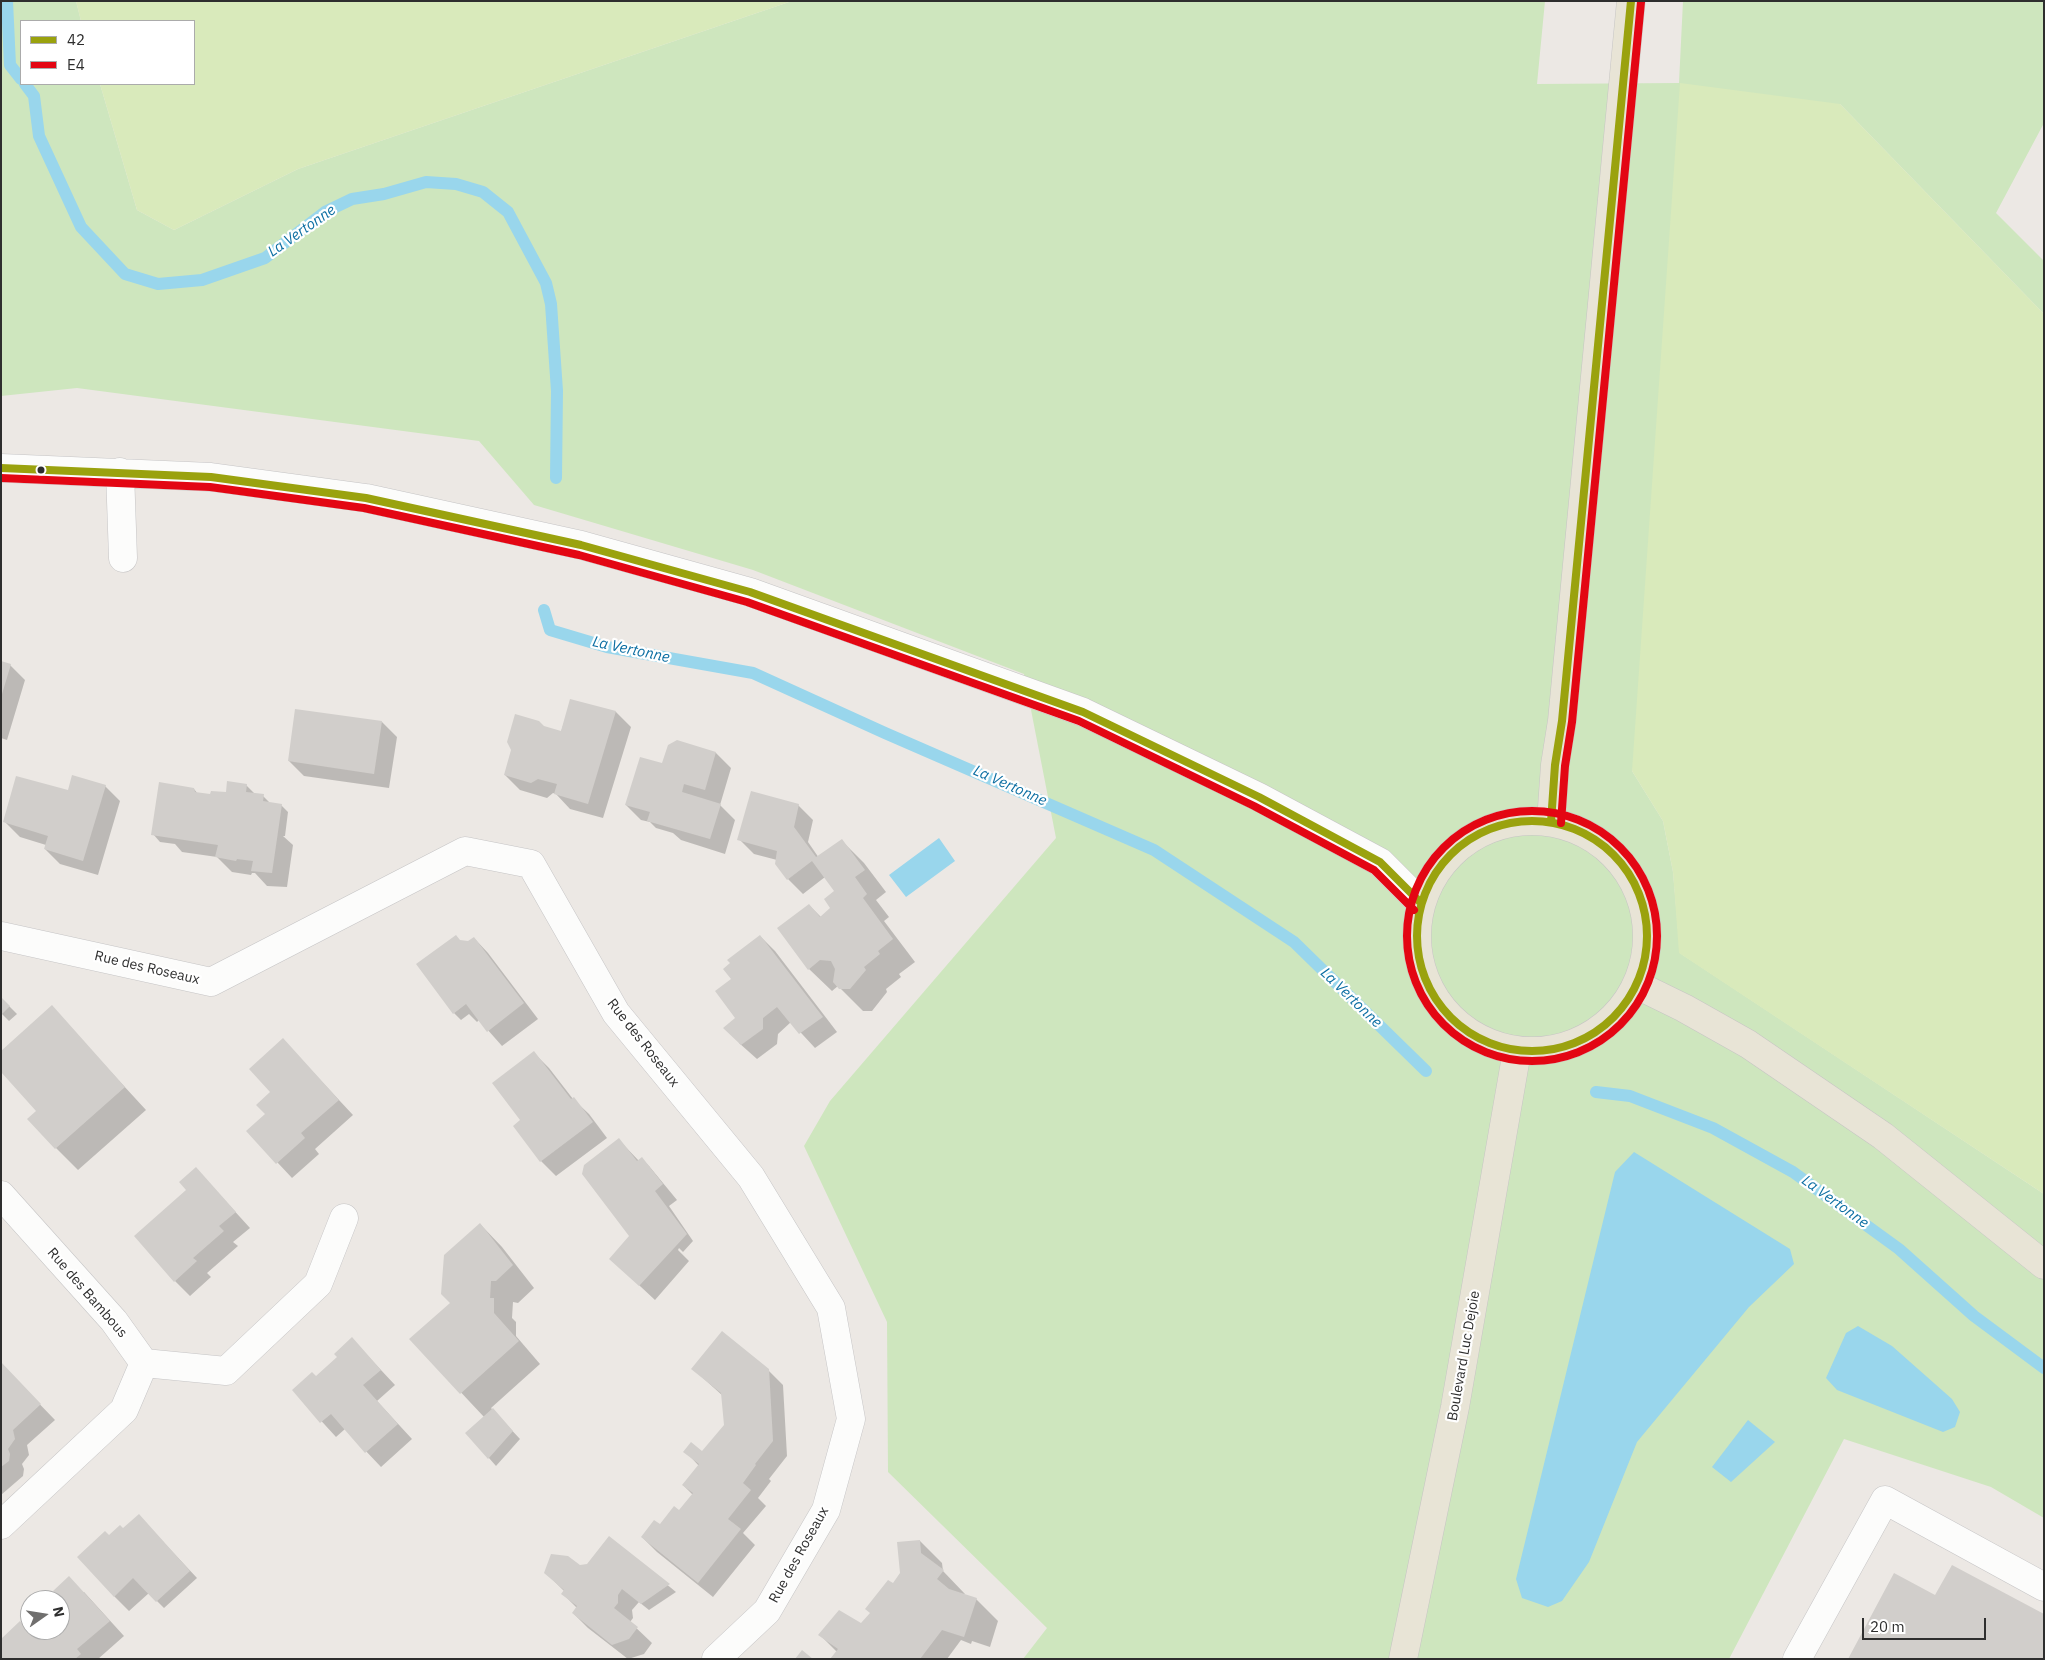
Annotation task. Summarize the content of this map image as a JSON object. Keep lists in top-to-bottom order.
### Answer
{
  "streets": {
    "main road": ["Boulevard Luc Dejoie"],
    "street": ["Rue des Roseaux", "Rue des Bambous"]
  },
  "water": ["La Vertonne"],
  "lines": ["transit line 42", "transit line E4"],
  "legend": ["42", "E4"],
  "scale_bar": "20 m",
  "north": "right"
}
